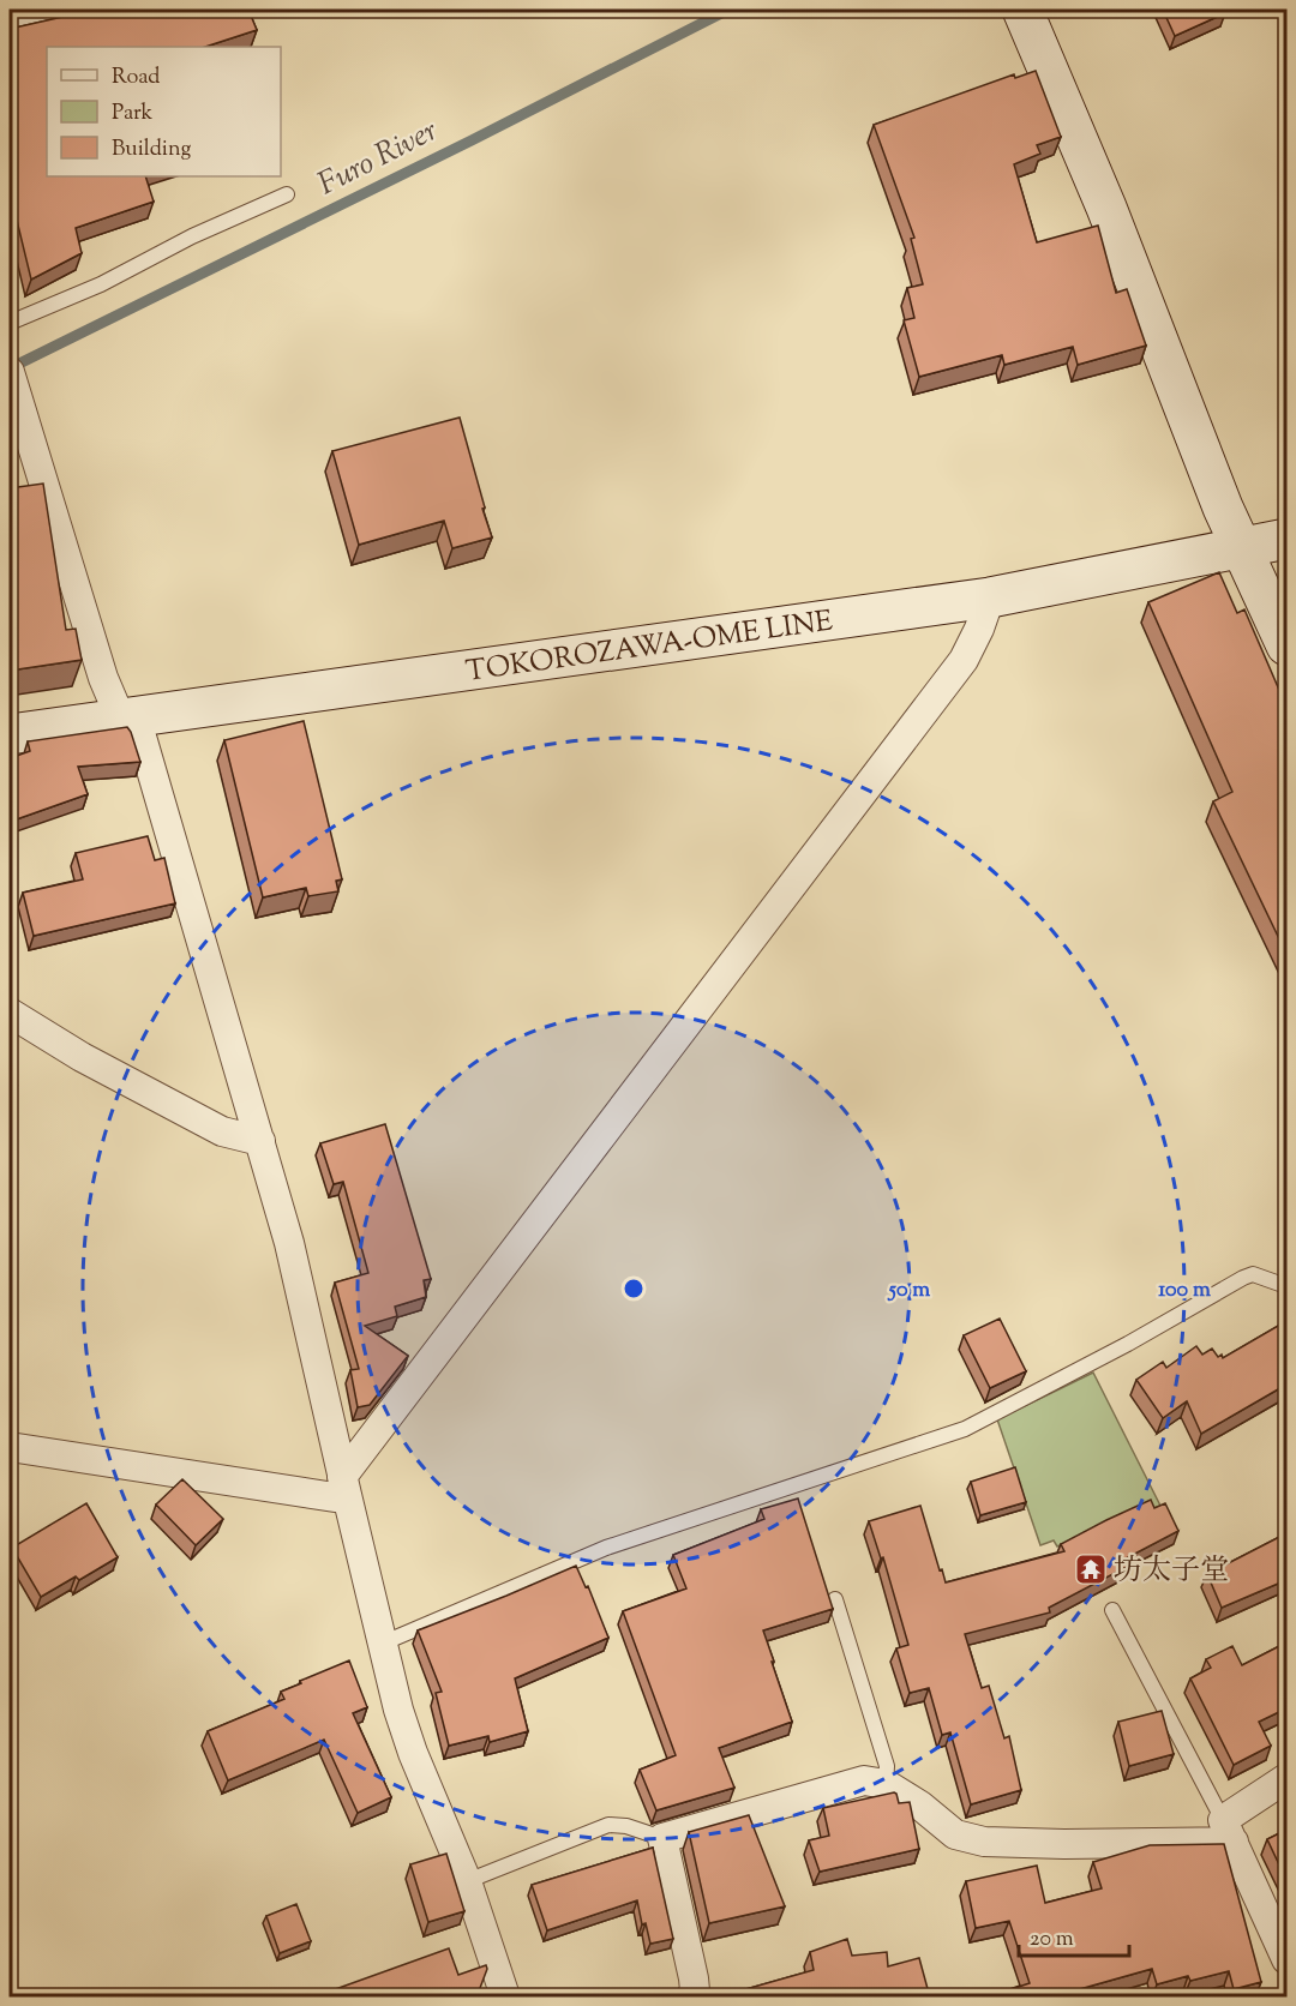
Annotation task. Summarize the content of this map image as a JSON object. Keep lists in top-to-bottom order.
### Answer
{
  "streets": {
    "main road": ["TOKOROZAWA-OME LINE"]
  },
  "water": ["Furo River"],
  "places": {
    "temple": ["坊太子堂"]
  },
  "legend": ["Road", "Park", "Building"],
  "scale_bar": "20 m",
  "rings": ["50 m", "100 m"]
}
